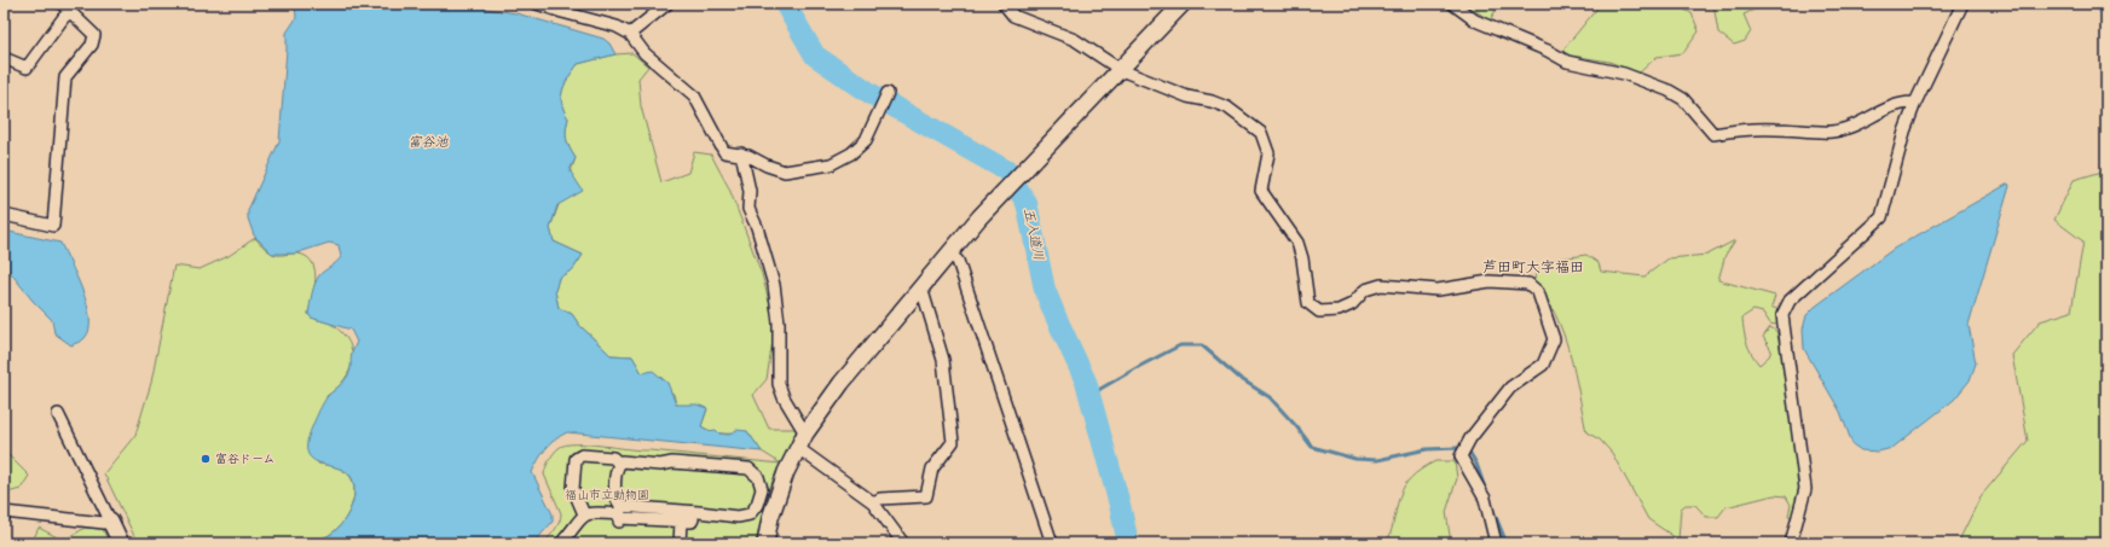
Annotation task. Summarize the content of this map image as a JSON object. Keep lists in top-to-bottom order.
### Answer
{
  "districts": ["芦田町大字福田"],
  "water": ["富谷池", "五入道川"],
  "parks": ["福山市立動物園"],
  "places": ["富谷ドーム"]
}
